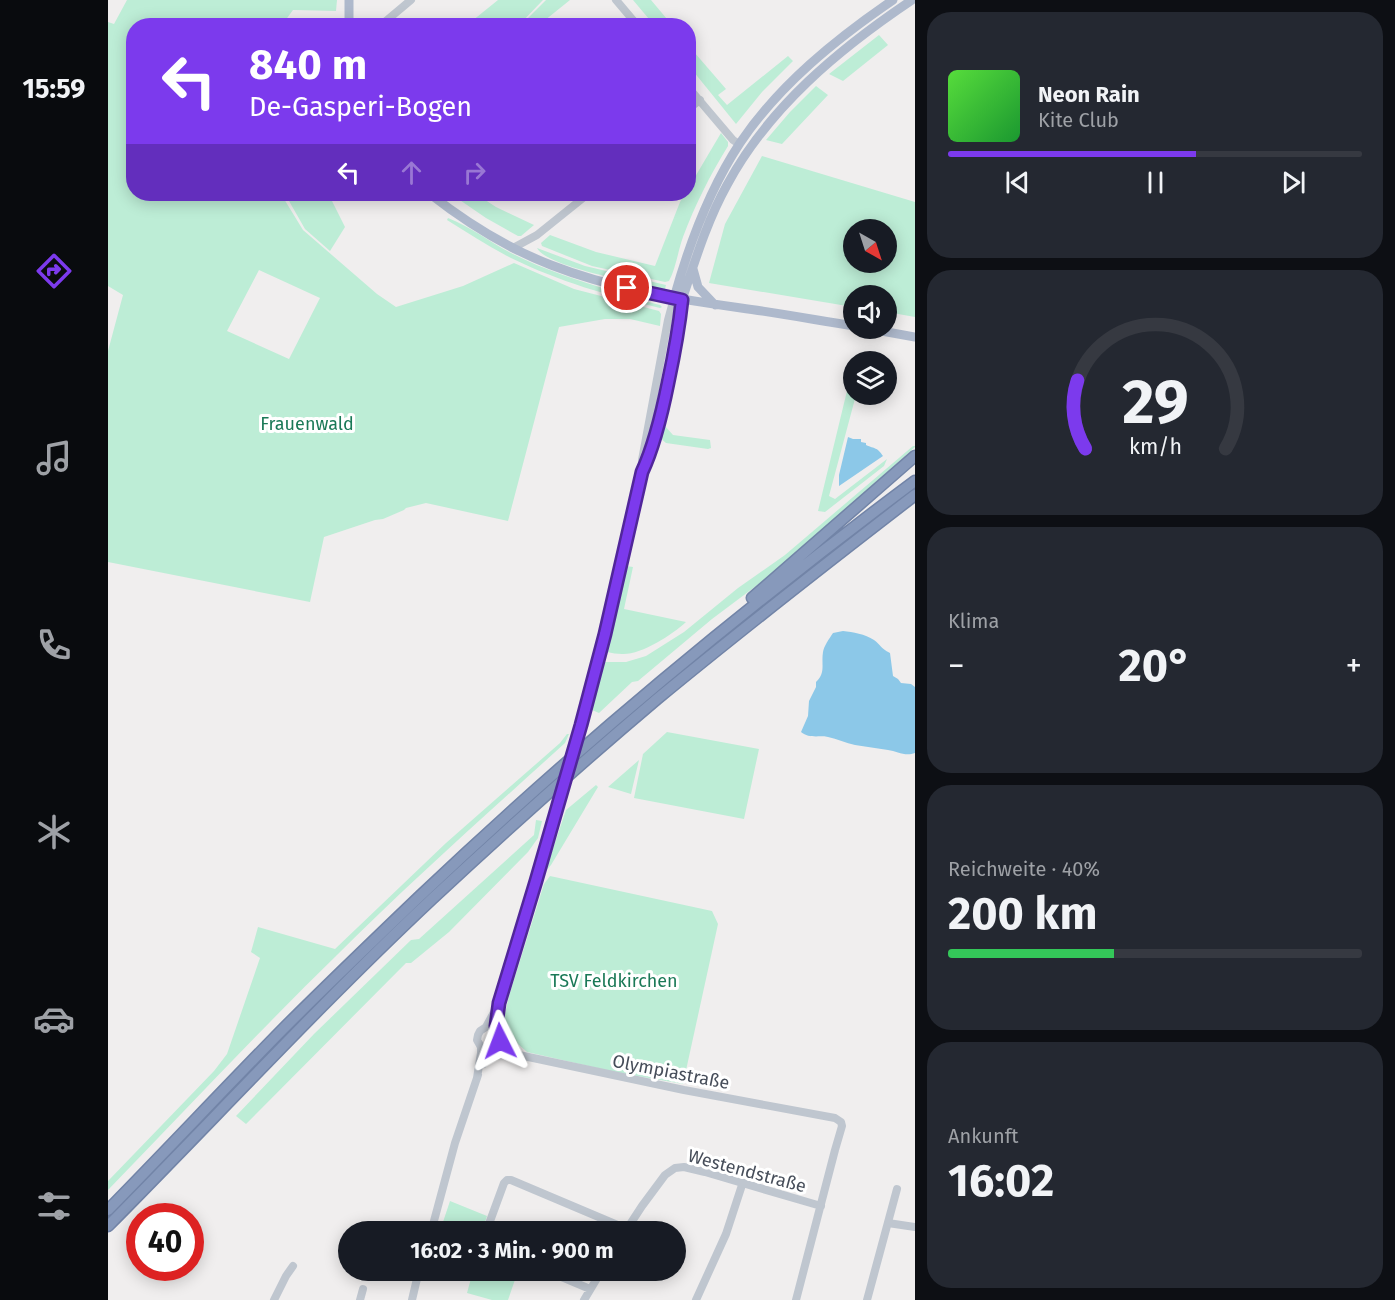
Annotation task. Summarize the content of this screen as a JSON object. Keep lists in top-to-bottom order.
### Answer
{
  "streets": {
    "street": ["Olympiastraße", "Westendstraße"]
  },
  "crossings": [
    ["Olympiastraße", "Westendstraße"]
  ],
  "parks": ["Frauenwald", "TSV Feldkirchen"],
  "north": "bottom right",
  "page": {
    "tabs": "15:59",
    "turn": ["840 m", "De-Gasperi-Bogen"],
    "song": ["Neon Rain", "Kite Club"],
    "tile": [
      "Klima",
      ["Reichweite · 40%", "200 km"],
      ["Ankunft", "16:02"]
    ],
    "heat": ["−", "20°", "+"],
    "limit": "40",
    "trip": "16:02 · 3 Min. · 900 m",
    "gauge": ["29", "km/h"]
  }
}
